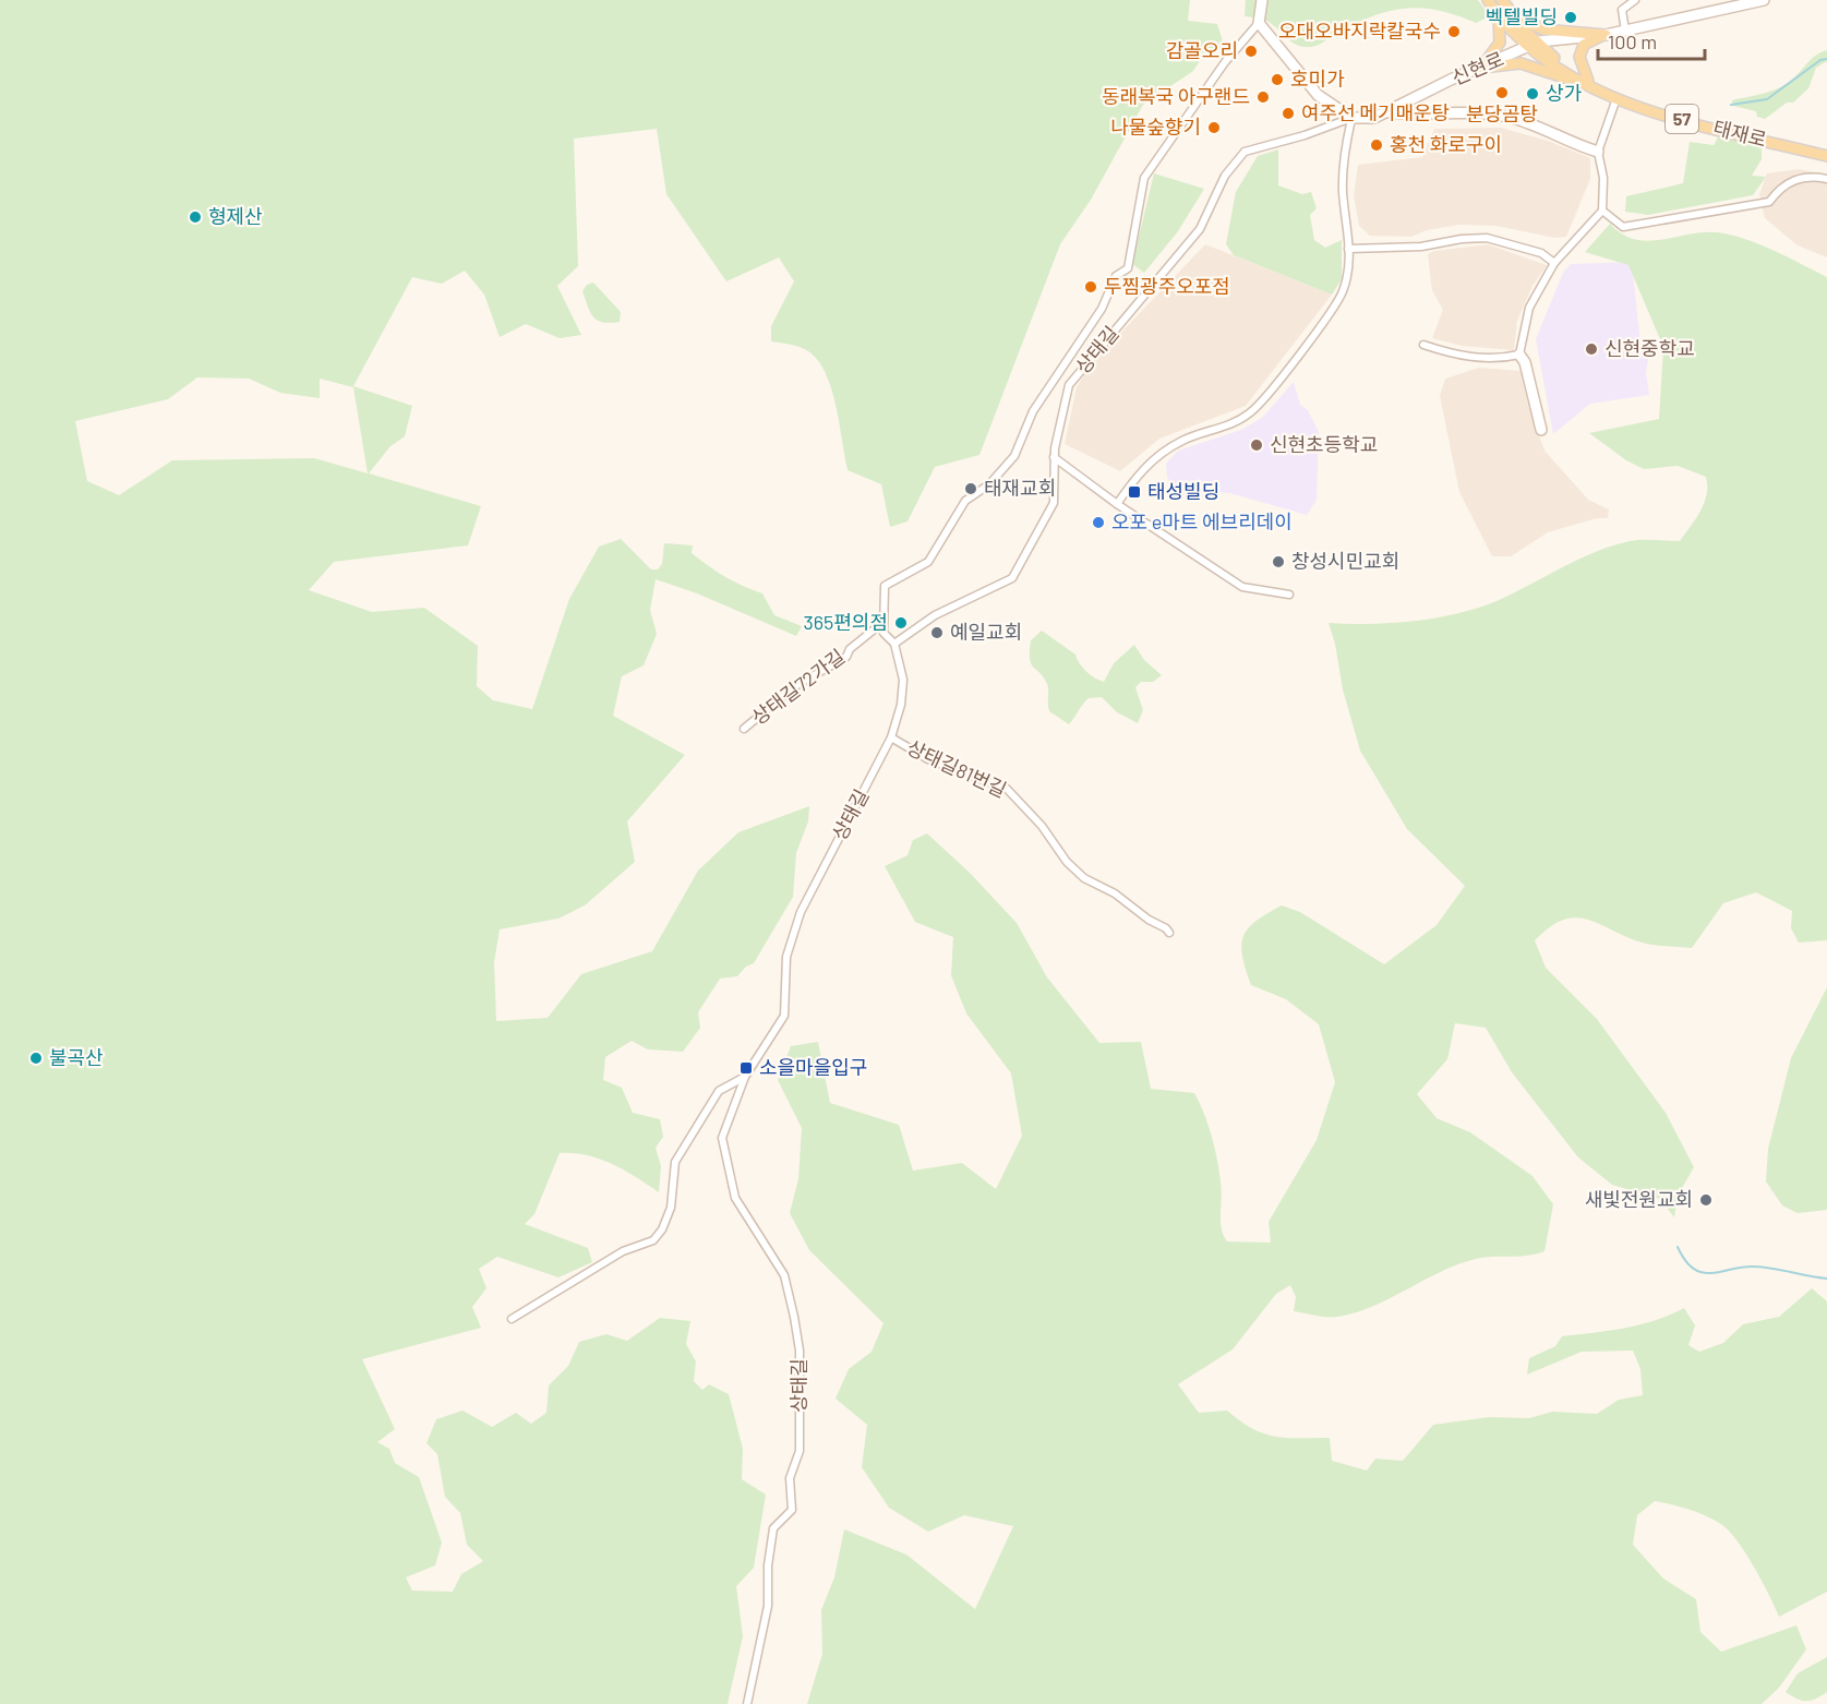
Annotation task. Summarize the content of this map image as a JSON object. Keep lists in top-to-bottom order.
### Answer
{
  "streets": {
    "main road": ["신현로", "57", "태재로"],
    "street": ["상태길", "상태길72가길", "상태길81번길"]
  },
  "crossings": [
    ["신현로", "57"],
    ["신현로", "태재로"],
    ["신현로", "상태길"],
    ["57", "태재로"],
    ["상태길", "상태길81번길"]
  ],
  "places": {
    "other": [
      "벡텔빌딩",
      "오대오바지락칼국수",
      "감골오리",
      "호미가",
      "분당곰탕",
      "상가",
      "동래복국 아구랜드",
      "여주선 메기매운탕",
      "나물숲향기",
      "홍천 화로구이",
      "형제산",
      "두찜광주오포점",
      "신현중학교",
      "신현초등학교",
      "태재교회",
      "오포 e마트 에브리데이",
      "창성시민교회",
      "365편의점",
      "예일교회",
      "불곡산",
      "새빛전원교회"
    ],
    "transit": ["태성빌딩", "소을마을입구"]
  },
  "scale_bar": "100 m"
}
